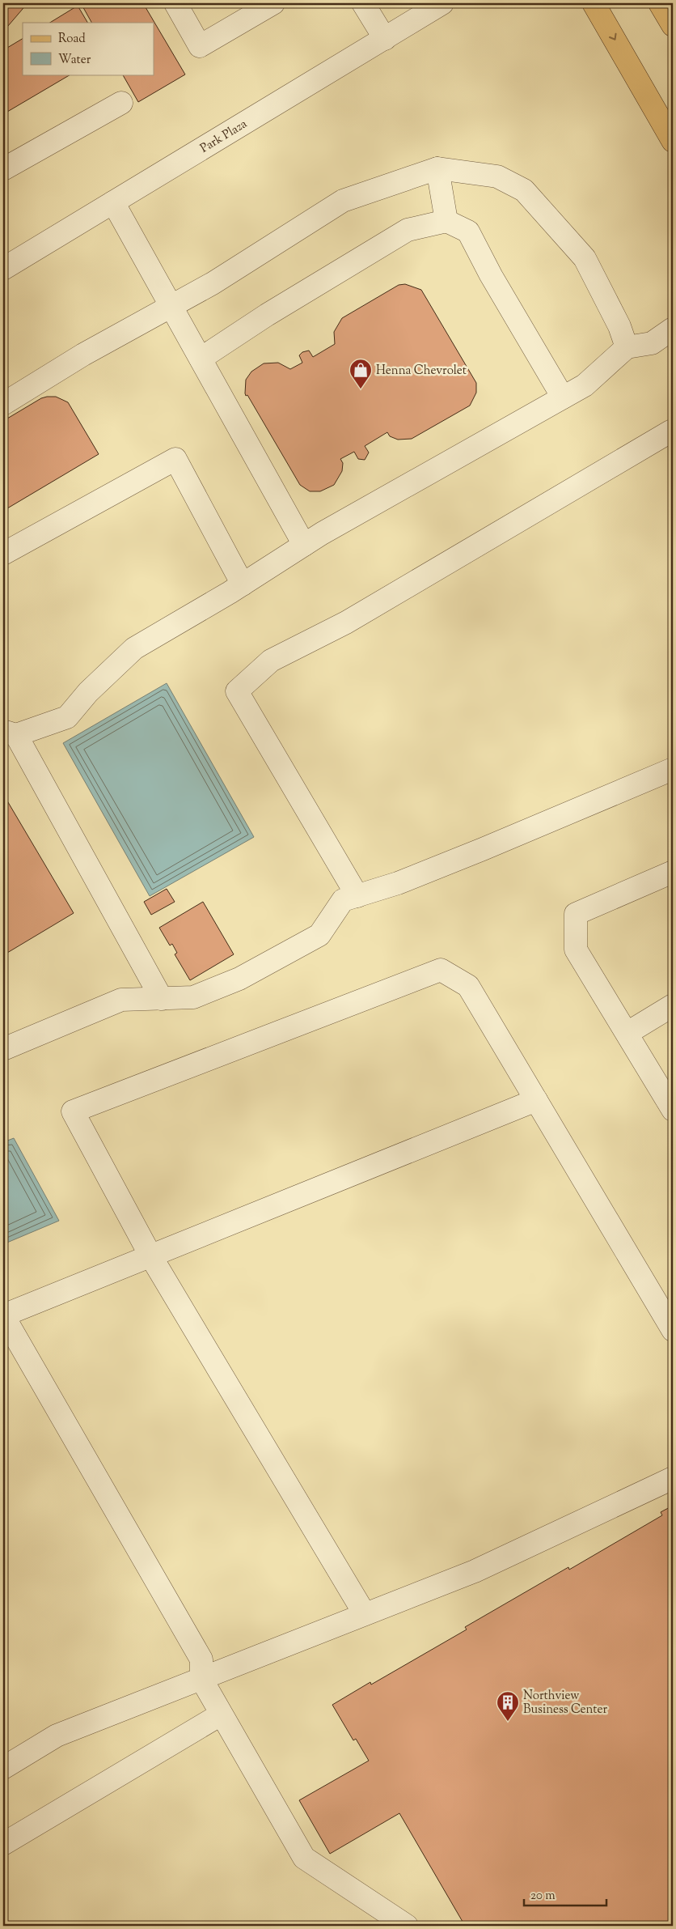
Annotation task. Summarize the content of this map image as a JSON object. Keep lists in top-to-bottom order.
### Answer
{
  "streets": {
    "street": ["Park Plaza"]
  },
  "places": {
    "shop": ["Henna Chevrolet"],
    "building": ["Northview Business Center"]
  },
  "legend": ["Road", "Water"],
  "scale_bar": "20 m"
}
